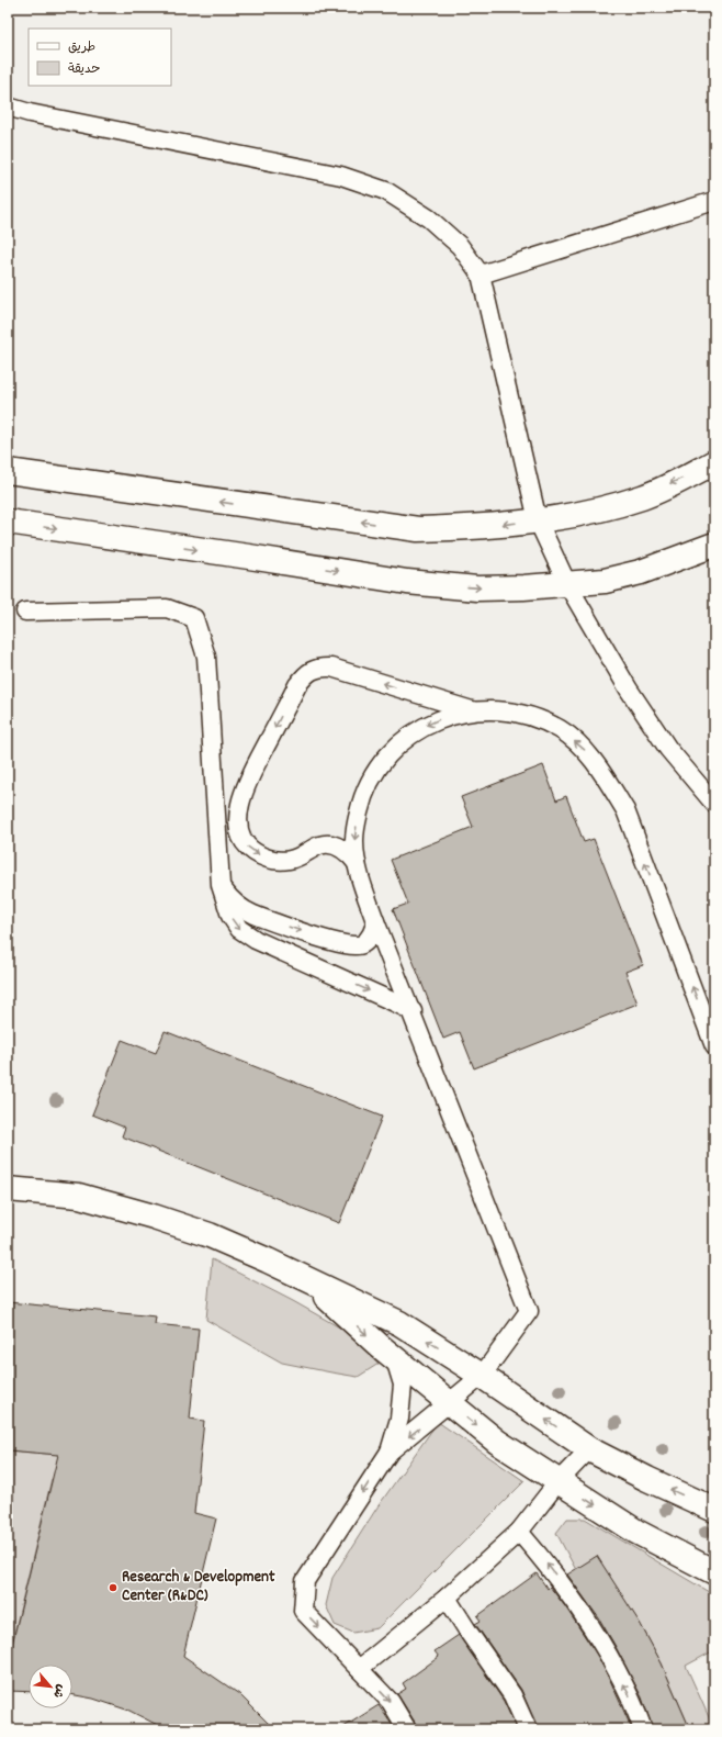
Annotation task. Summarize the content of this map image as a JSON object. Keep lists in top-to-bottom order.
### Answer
{
  "places": ["Research & Development Center (R&DC)"],
  "legend": ["طريق", "حديقة"],
  "north": "bottom right"
}
